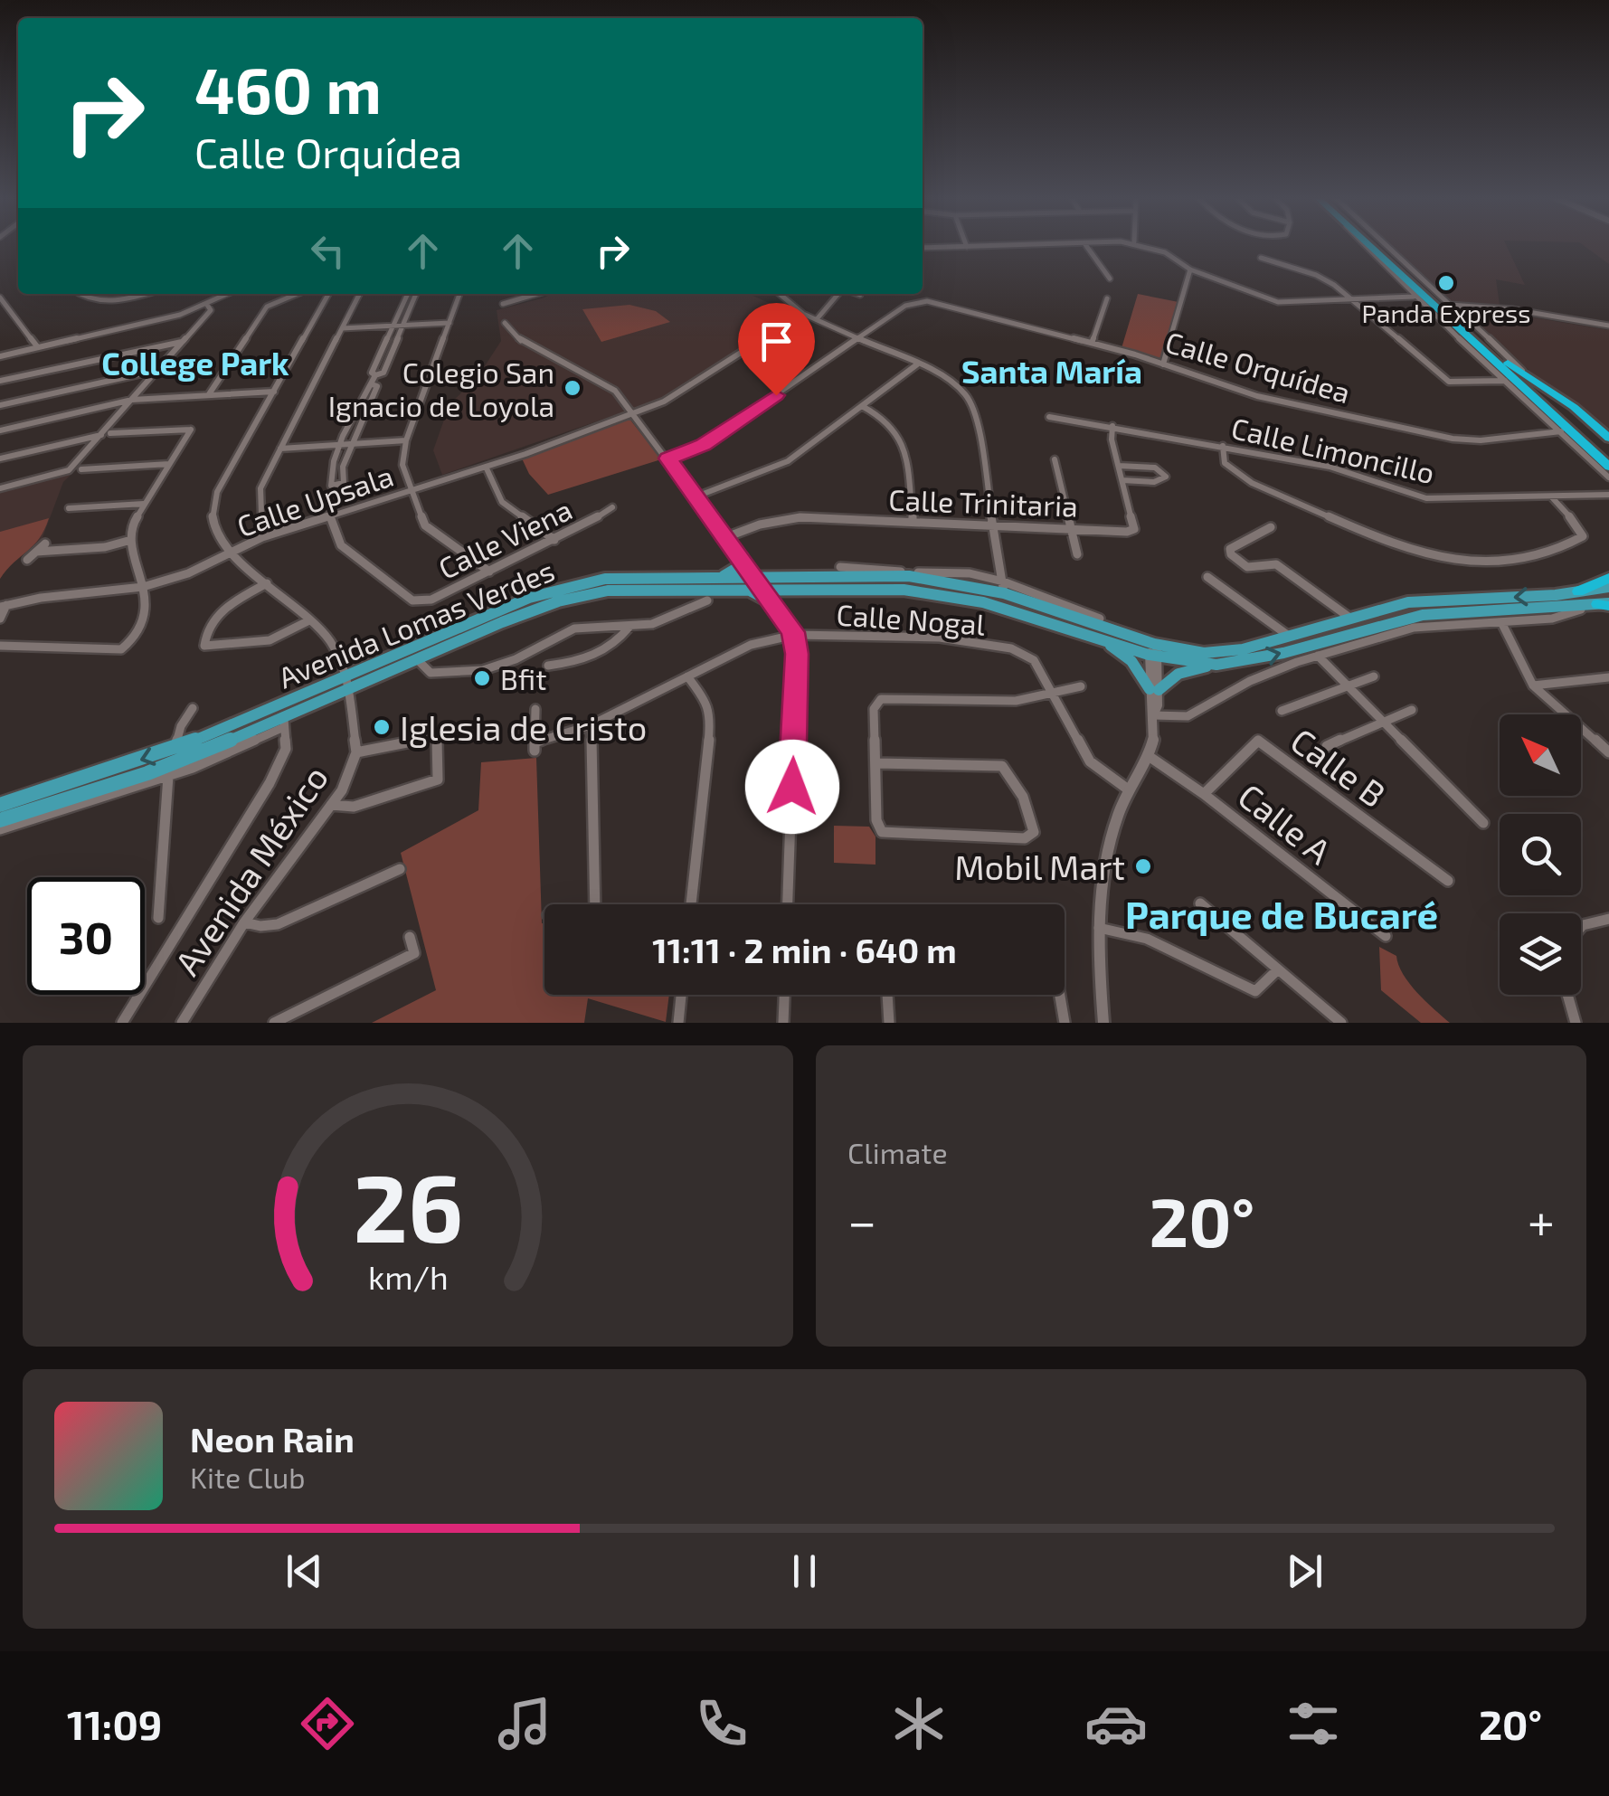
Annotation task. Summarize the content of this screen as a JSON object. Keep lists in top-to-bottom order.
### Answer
{
  "streets": {
    "main road": ["Avenida Lomas Verdes"],
    "street": [
      "Calle Orquídea",
      "Calle Limoncillo",
      "Calle Upsala",
      "Calle Trinitaria",
      "Calle Viena",
      "Calle Nogal",
      "Calle B",
      "Calle A",
      "Avenida México"
    ]
  },
  "crossings": [
    ["Calle Limoncillo", "Calle Trinitaria"],
    ["Calle Upsala", "Calle Viena"],
    ["Avenida Lomas Verdes", "Avenida México"],
    ["Calle B", "Calle A"]
  ],
  "districts": ["College Park", "Santa María", "Parque de Bucaré"],
  "places": [
    "Panda Express",
    "Colegio San Ignacio de Loyola",
    "Bfit",
    "Iglesia de Cristo",
    "Mobil Mart"
  ],
  "north": "top left",
  "page": {
    "turn": ["460 m", "Calle Orquídea"],
    "limit": "30",
    "trip": "11:11 · 2 min · 640 m",
    "tile": "Climate",
    "heat": ["−", "20°", "+"],
    "song": ["Neon Rain", "Kite Club"],
    "tabs": ["11:09", "20°"],
    "gauge": ["26", "km/h"]
  }
}
